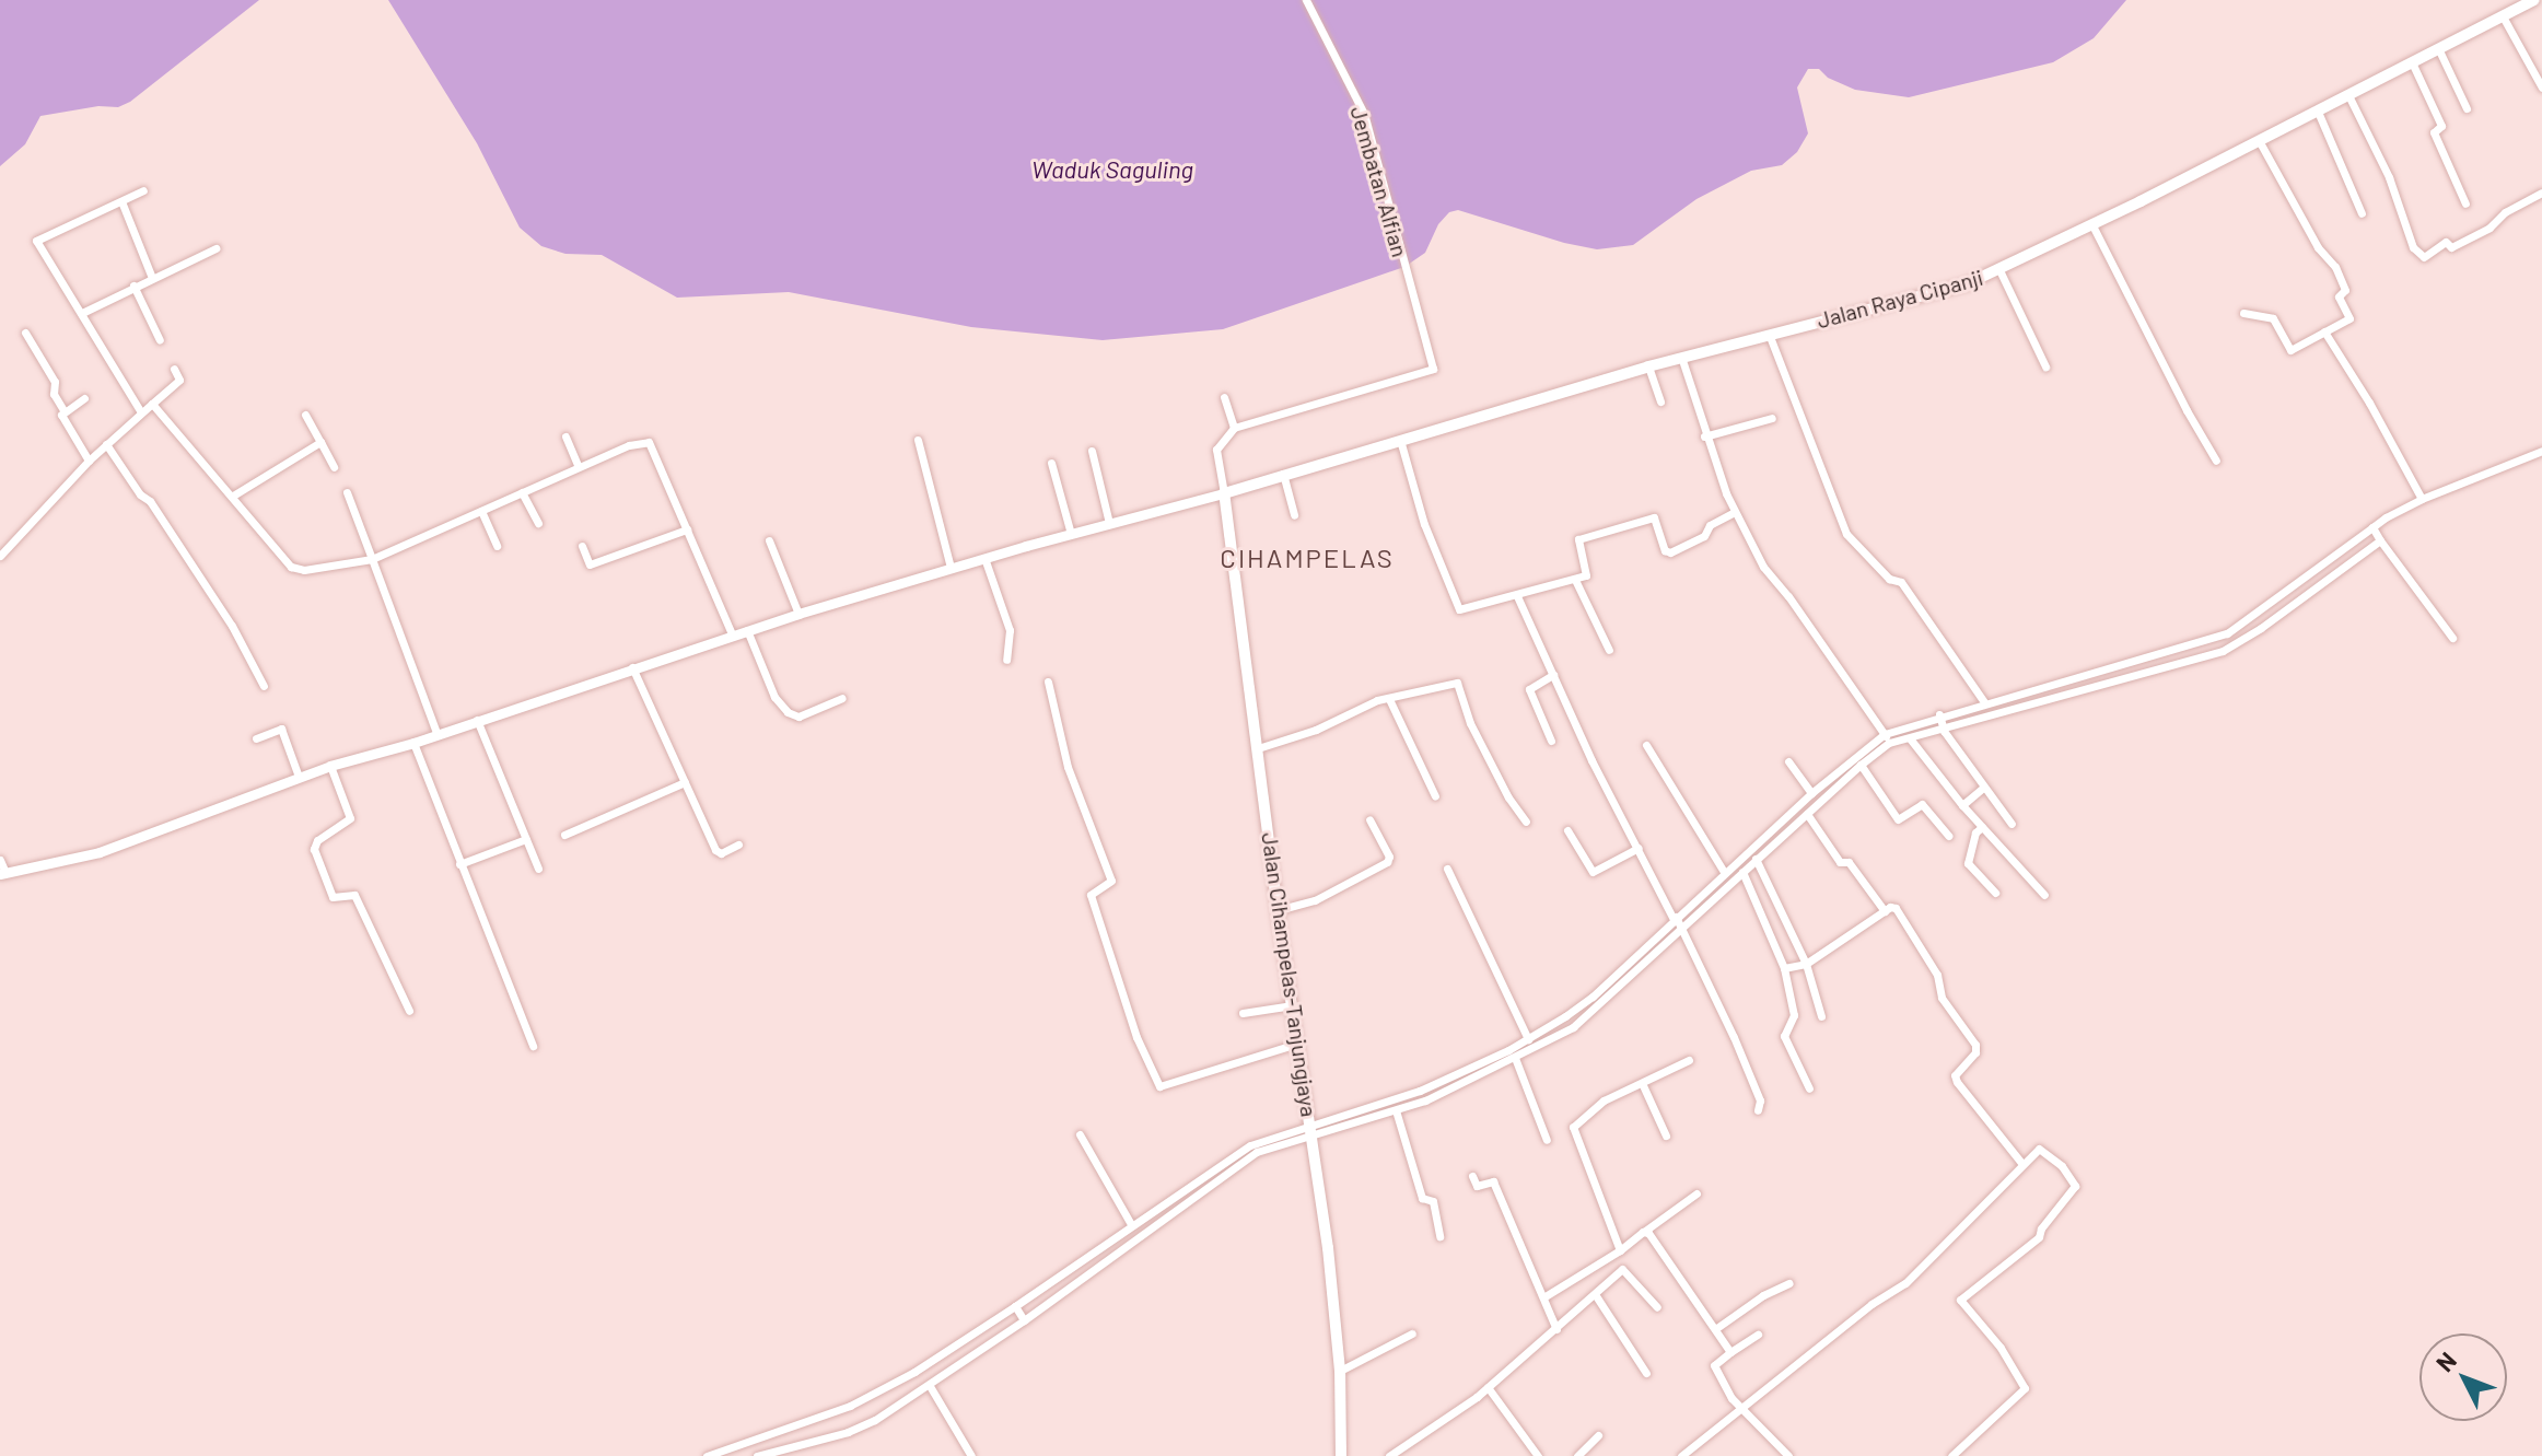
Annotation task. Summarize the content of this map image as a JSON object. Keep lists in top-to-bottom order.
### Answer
{
  "streets": {
    "main road": ["Jalan Raya Cipanji", "Jalan Cihampelas-Tanjungjaya"],
    "street": ["Jembatan Alfian"]
  },
  "crossings": [
    ["Jalan Raya Cipanji", "Jalan Cihampelas-Tanjungjaya"]
  ],
  "districts": ["CIHAMPELAS"],
  "water": ["Waduk Saguling"],
  "north": "top left"
}
